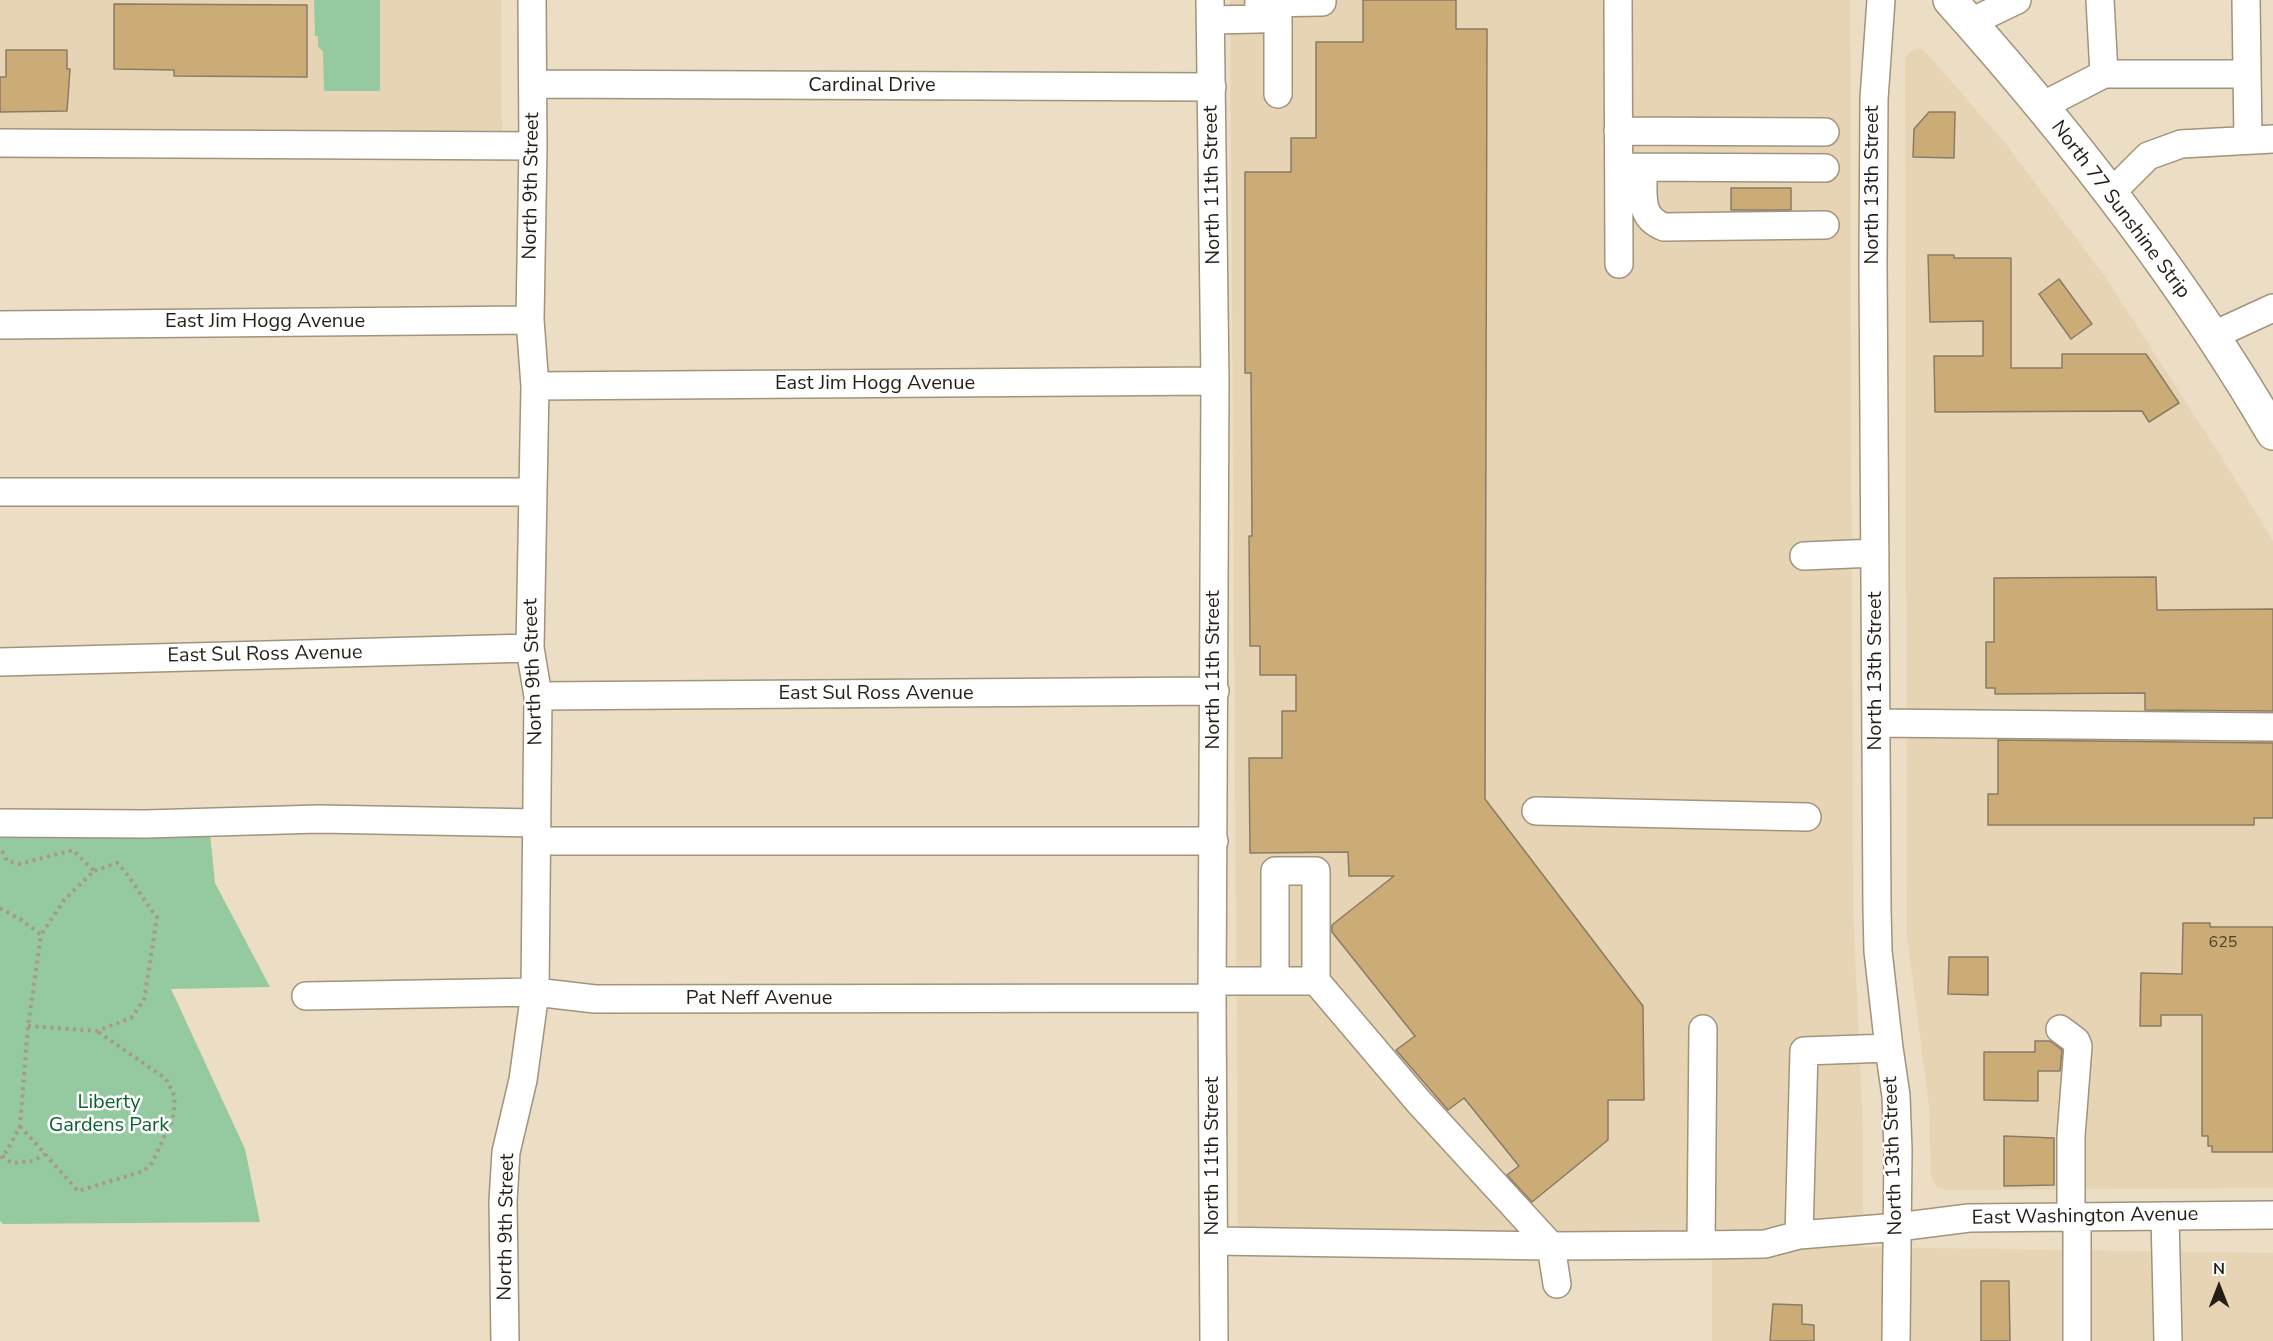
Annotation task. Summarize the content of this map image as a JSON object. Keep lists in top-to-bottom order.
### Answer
{
  "streets": {
    "main road": ["North 77 Sunshine Strip"],
    "street": [
      "Cardinal Drive",
      "North 11th Street",
      "North 13th Street",
      "North 9th Street",
      "East Jim Hogg Avenue",
      "East Sul Ross Avenue",
      "Pat Neff Avenue",
      "East Washington Avenue"
    ]
  },
  "crossings": [
    ["Cardinal Drive", "North 11th Street"],
    ["Cardinal Drive", "North 9th Street"],
    ["North 11th Street", "East Jim Hogg Avenue"],
    ["North 11th Street", "East Sul Ross Avenue"],
    ["North 11th Street", "Pat Neff Avenue"],
    ["North 11th Street", "East Washington Avenue"],
    ["North 13th Street", "East Washington Avenue"],
    ["North 9th Street", "East Jim Hogg Avenue"],
    ["North 9th Street", "East Sul Ross Avenue"],
    ["North 9th Street", "Pat Neff Avenue"]
  ],
  "parks": ["Liberty Gardens Park"],
  "house_numbers": ["625"],
  "north": "top"
}
